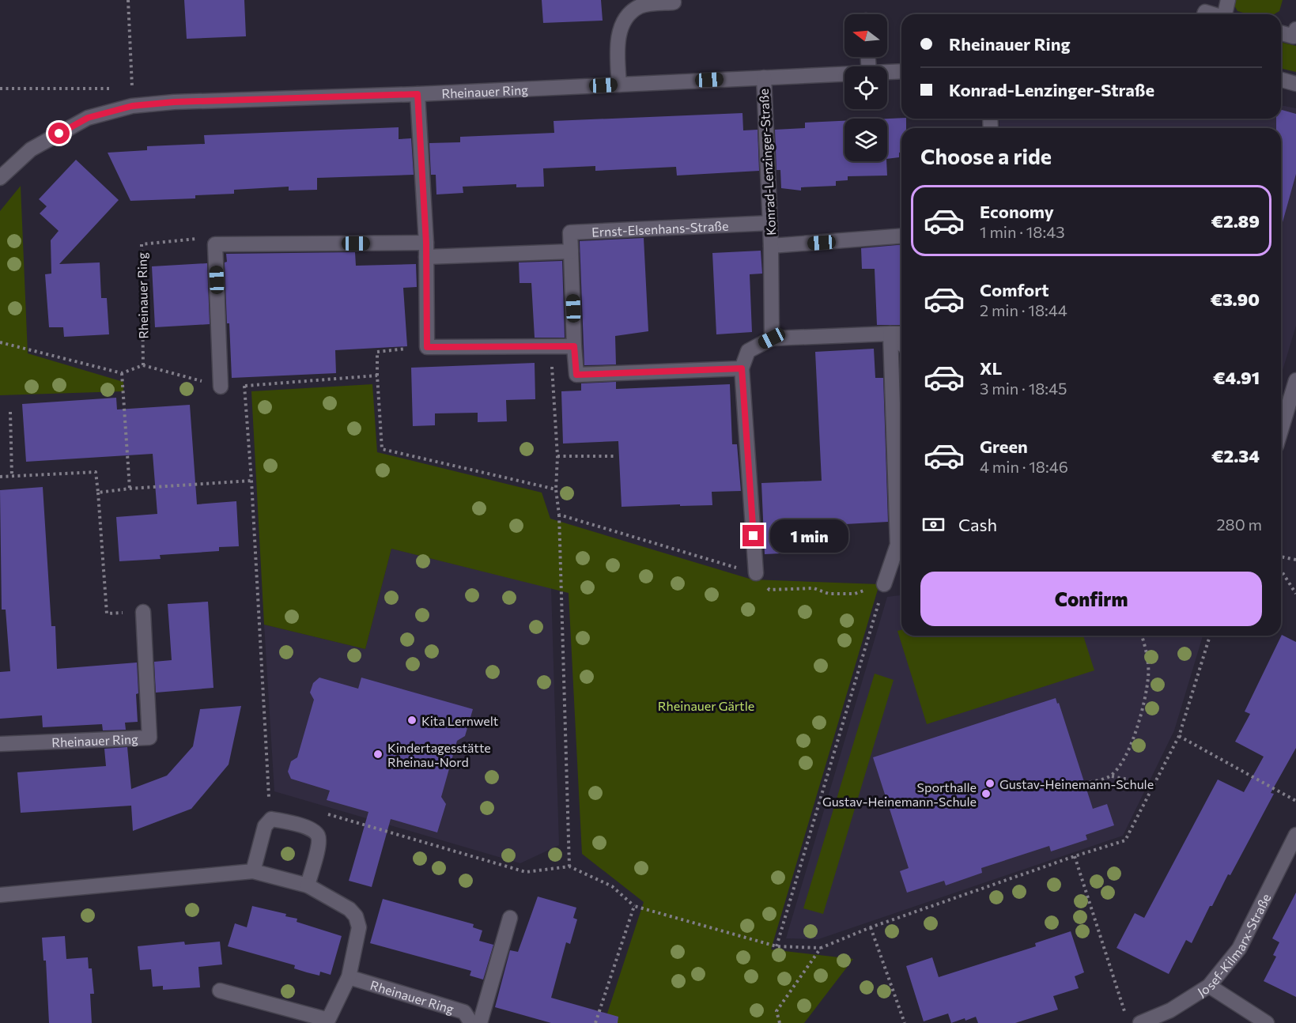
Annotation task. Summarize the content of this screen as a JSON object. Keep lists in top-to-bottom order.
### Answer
{
  "streets": {
    "street": [
      "Rheinauer Ring",
      "Konrad-Lenzinger-Straße",
      "Ernst-Elsenhans-Straße",
      "Josef-Kilmarx-Straße"
    ]
  },
  "crossings": [
    ["Rheinauer Ring", "Konrad-Lenzinger-Straße"],
    ["Konrad-Lenzinger-Straße", "Ernst-Elsenhans-Straße"]
  ],
  "parks": ["Rheinauer Gärtle"],
  "places": [
    "Kita Lernwelt",
    "Kindertagesstätte Rheinau-Nord",
    "Gustav-Heinemann-Schule",
    "Sporthalle Gustav-Heinemann-Schule"
  ],
  "north": "left",
  "page": {
    "banner": ["Rheinauer Ring", "Konrad-Lenzinger-Straße"],
    "heading": "Choose a ride",
    "list": [
      {
        "name": "Economy",
        "note": "1 min · 18:43",
        "value": "€2.89"
      },
      {
        "name": "Comfort",
        "note": "2 min · 18:44",
        "value": "€3.90"
      },
      {
        "name": "XL",
        "note": "3 min · 18:45",
        "value": "€4.91"
      },
      {
        "name": "Green",
        "note": "4 min · 18:46",
        "value": "€2.34"
      }
    ],
    "pay": ["Cash", "280 m"],
    "bubble": "1 min",
    "buttons": "Confirm"
  }
}
